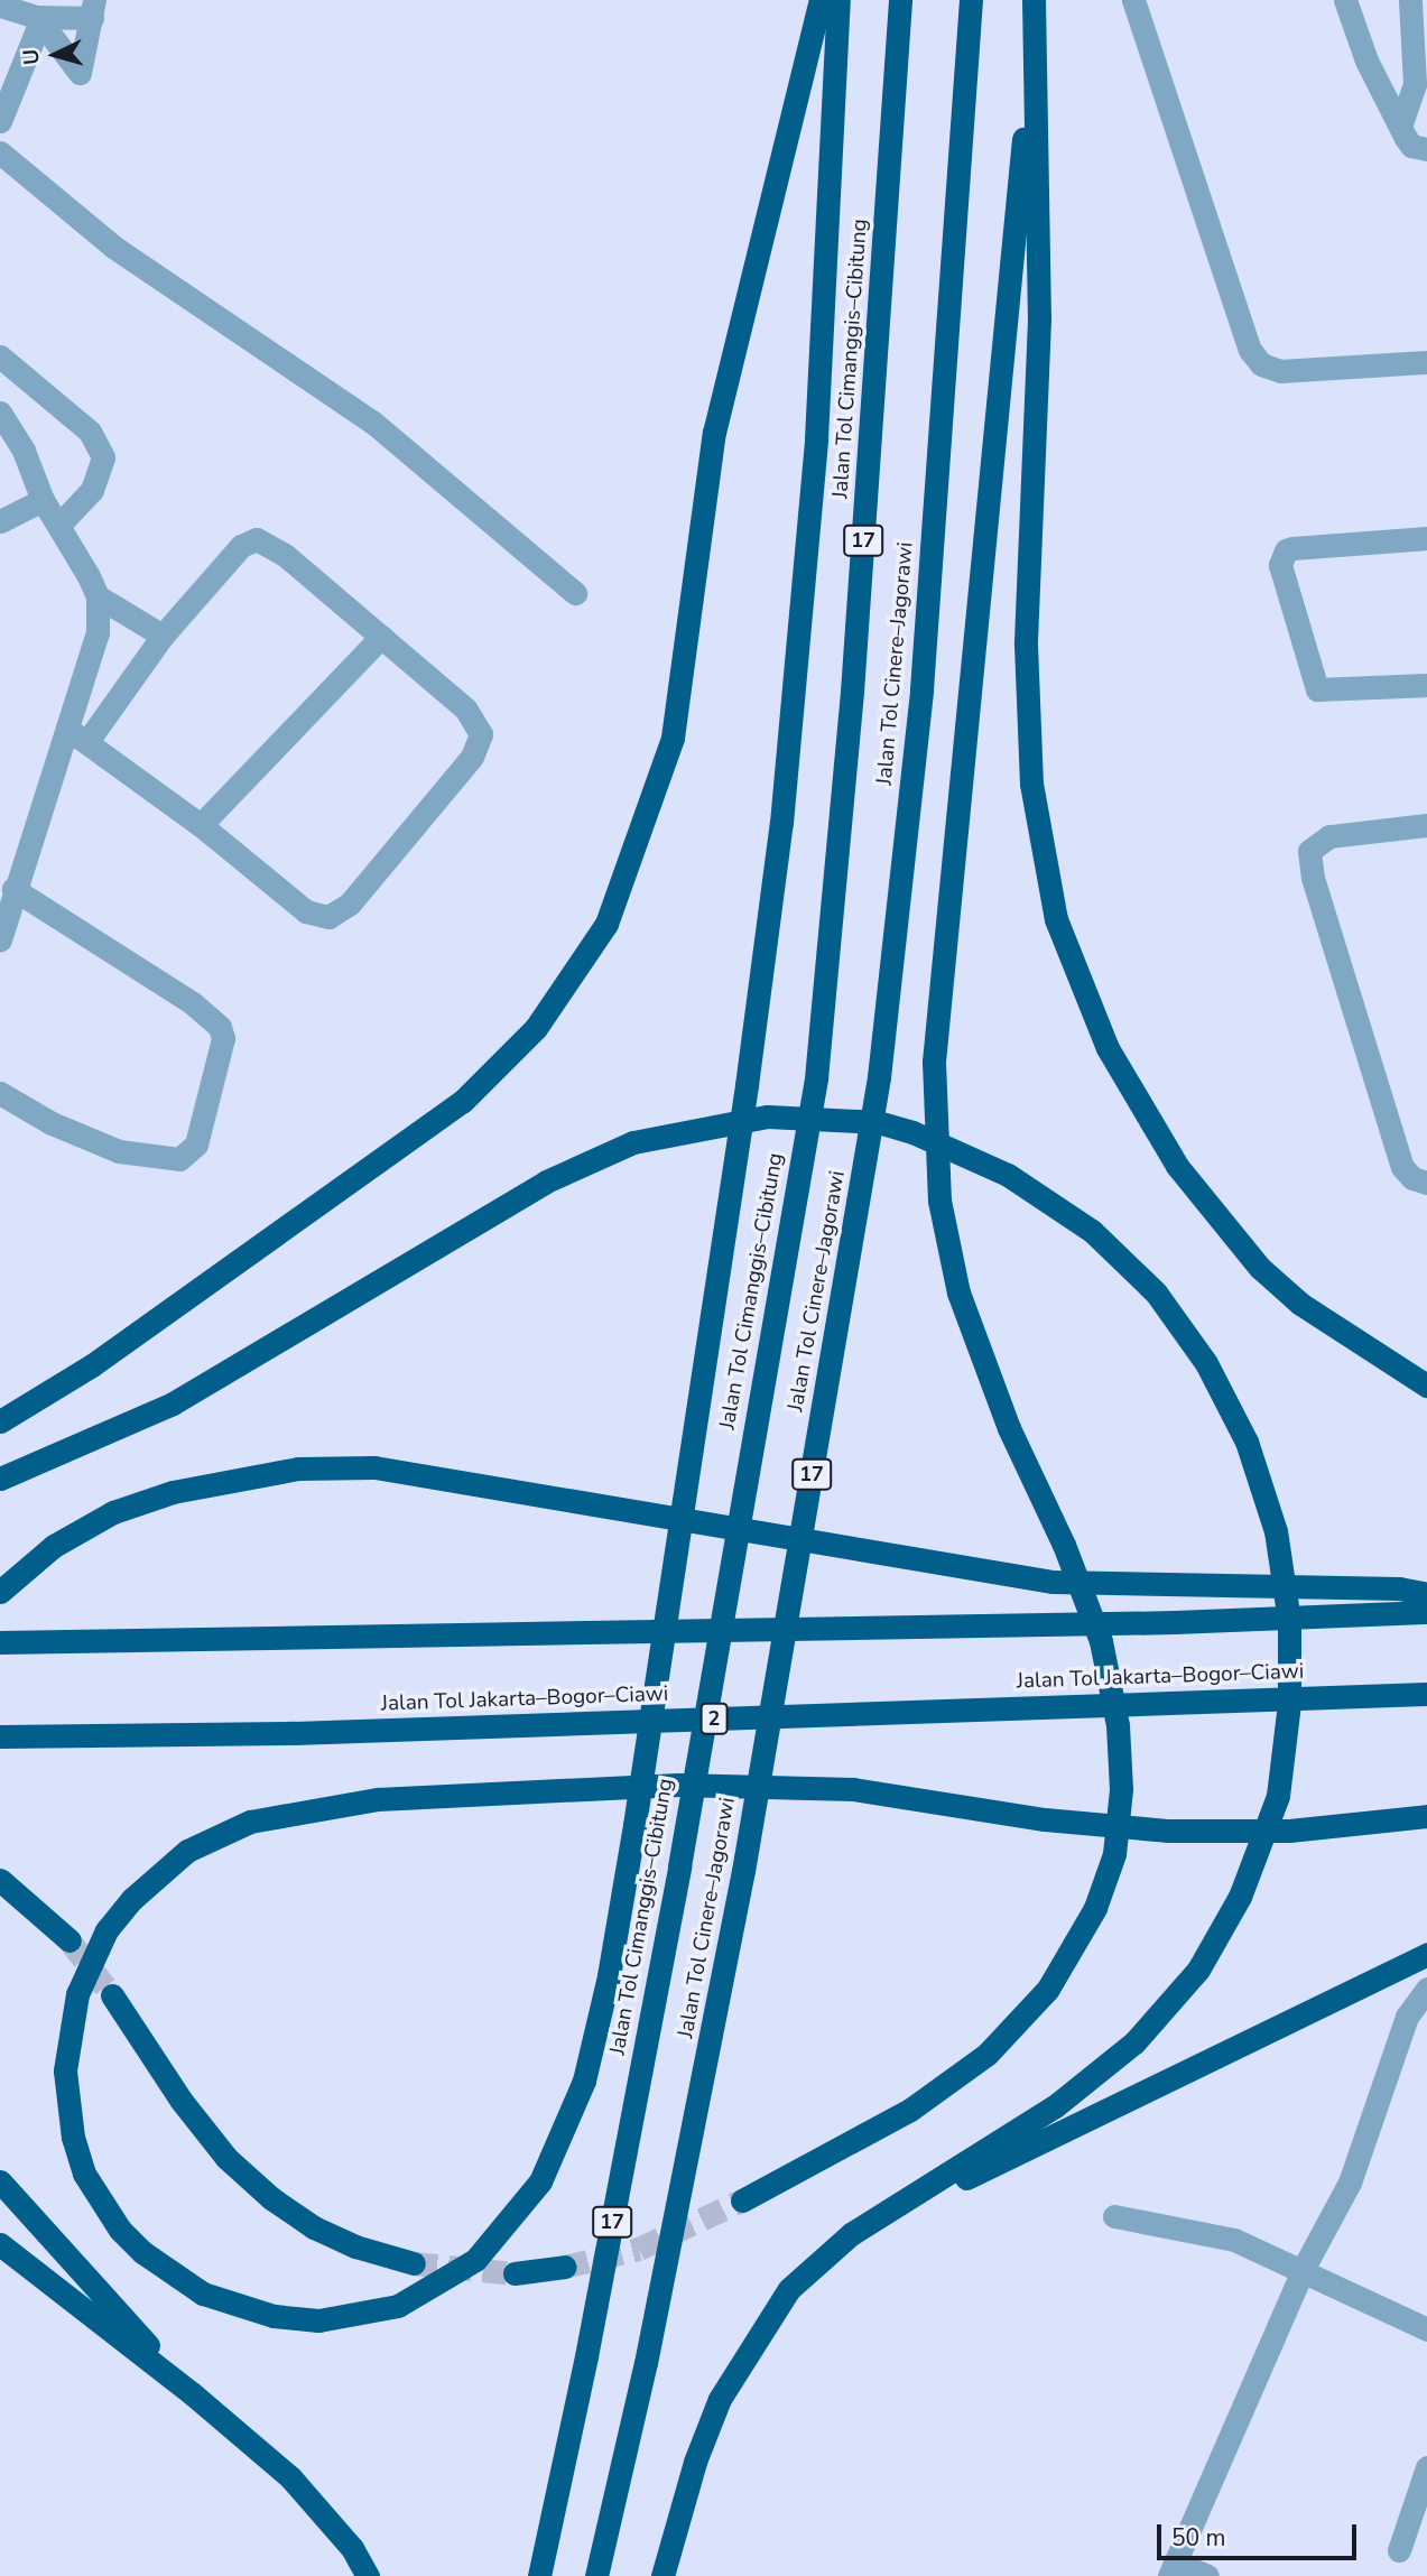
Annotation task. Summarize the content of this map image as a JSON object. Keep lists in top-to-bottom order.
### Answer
{
  "streets": {
    "highway": [
      "Jalan Tol Cimanggis–Cibitung",
      "17",
      "Jalan Tol Cinere–Jagorawi",
      "Jalan Tol Jakarta–Bogor–Ciawi",
      "2"
    ]
  },
  "scale_bar": "50 m",
  "north": "left"
}
